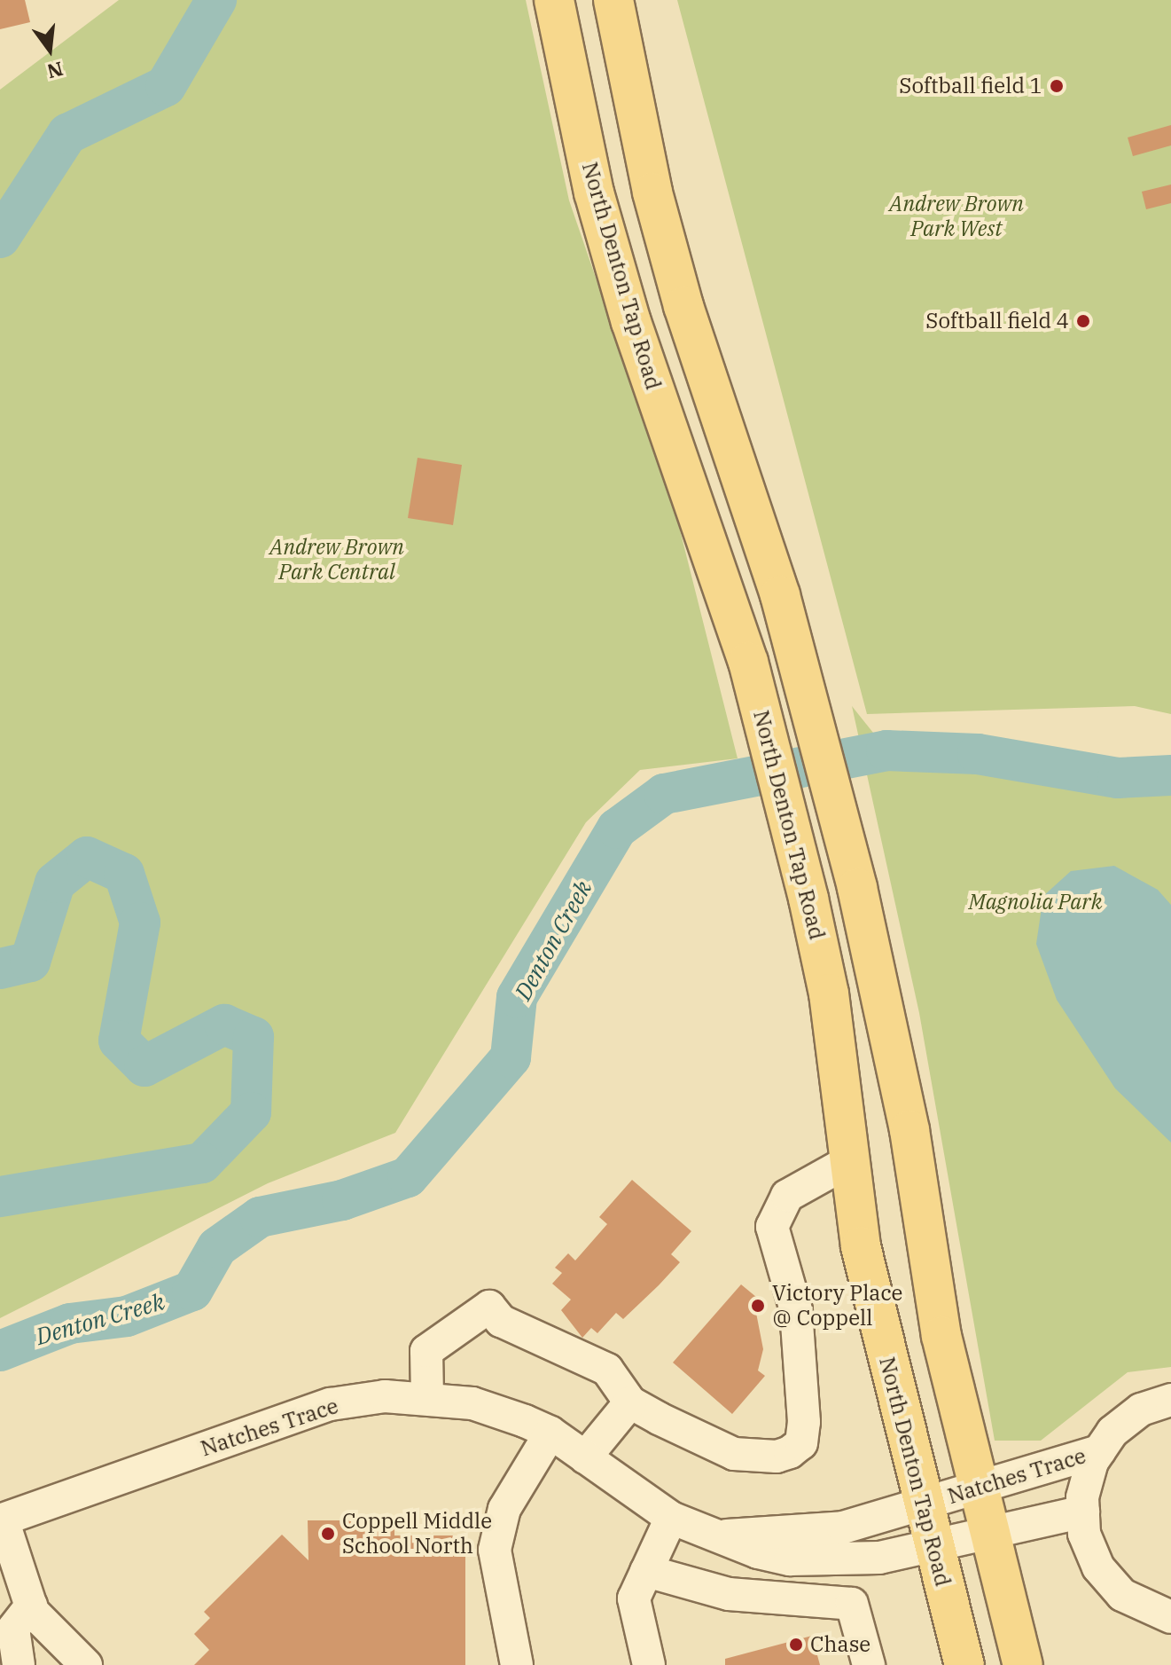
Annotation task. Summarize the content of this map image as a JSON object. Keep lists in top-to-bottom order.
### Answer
{
  "streets": {
    "main road": ["North Denton Tap Road"],
    "street": ["Natches Trace"]
  },
  "crossings": [
    ["North Denton Tap Road", "Natches Trace"]
  ],
  "water": ["Denton Creek"],
  "parks": ["Andrew Brown Park West", "Andrew Brown Park Central", "Magnolia Park"],
  "places": [
    "Softball field 1",
    "Softball field 4",
    "Victory Place @ Coppell",
    "Coppell Middle School North",
    "Chase"
  ],
  "north": "bottom"
}
